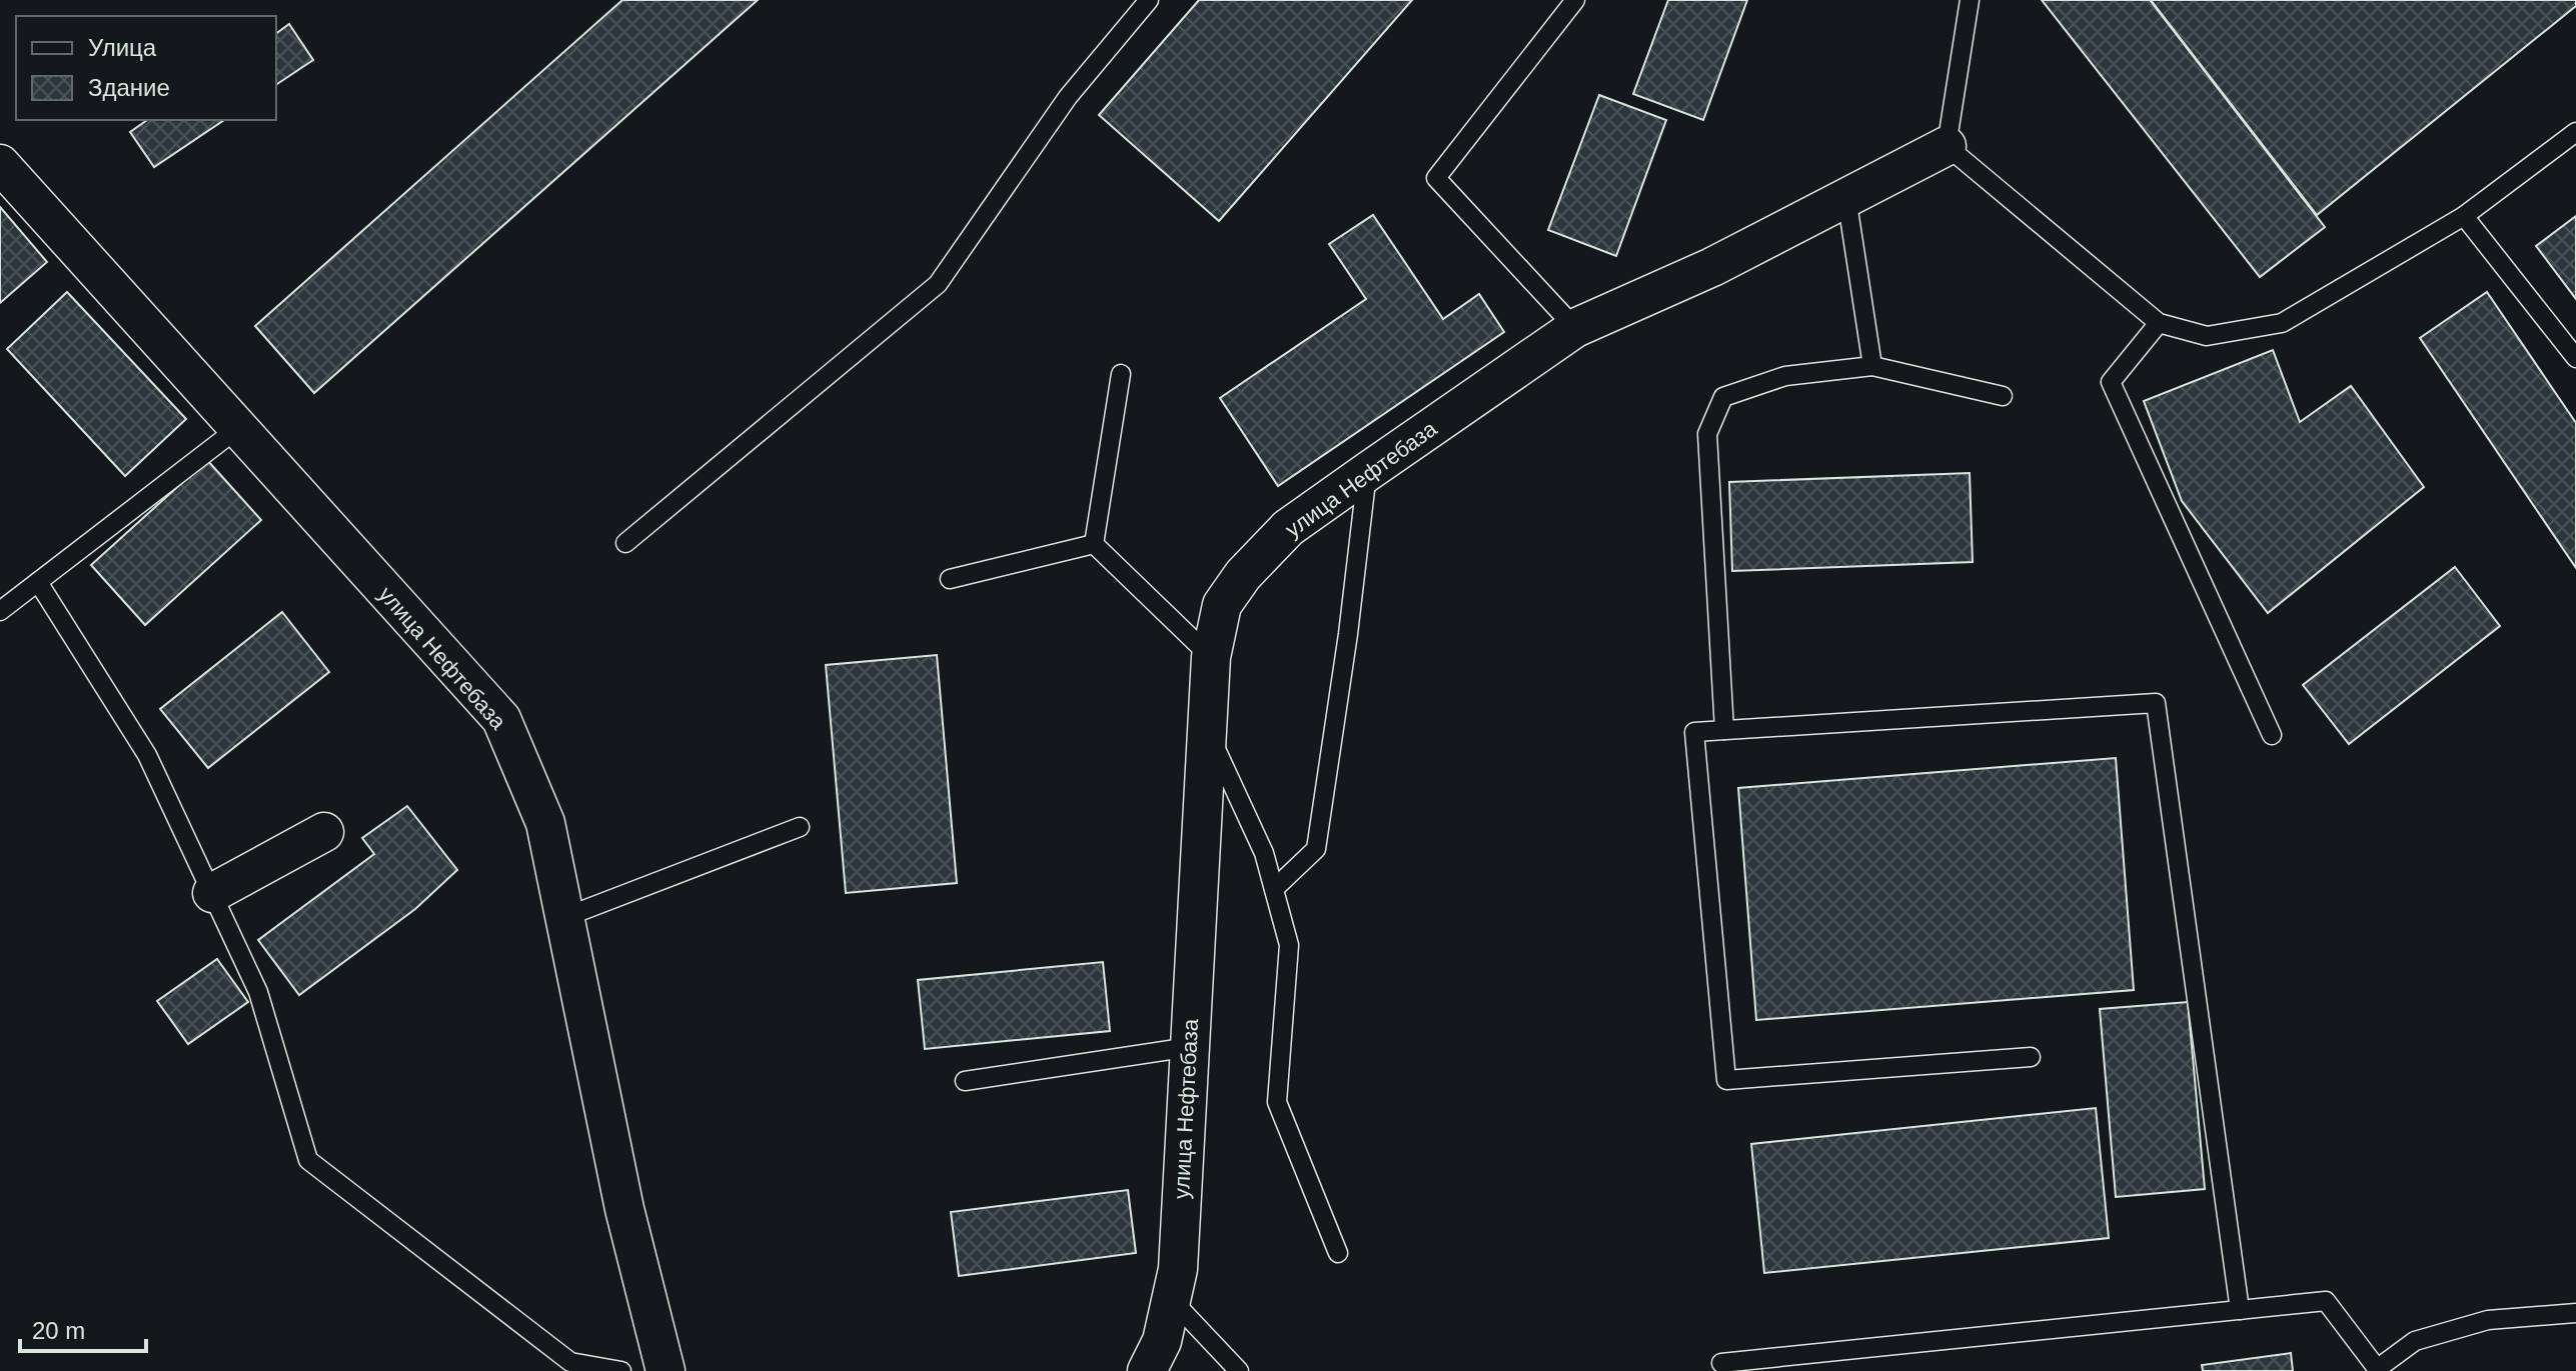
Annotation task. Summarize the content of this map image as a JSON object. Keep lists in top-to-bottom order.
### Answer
{
  "streets": {
    "street": ["улица Нефтебаза"]
  },
  "legend": ["Улица", "Здание"],
  "scale_bar": "20 m"
}
